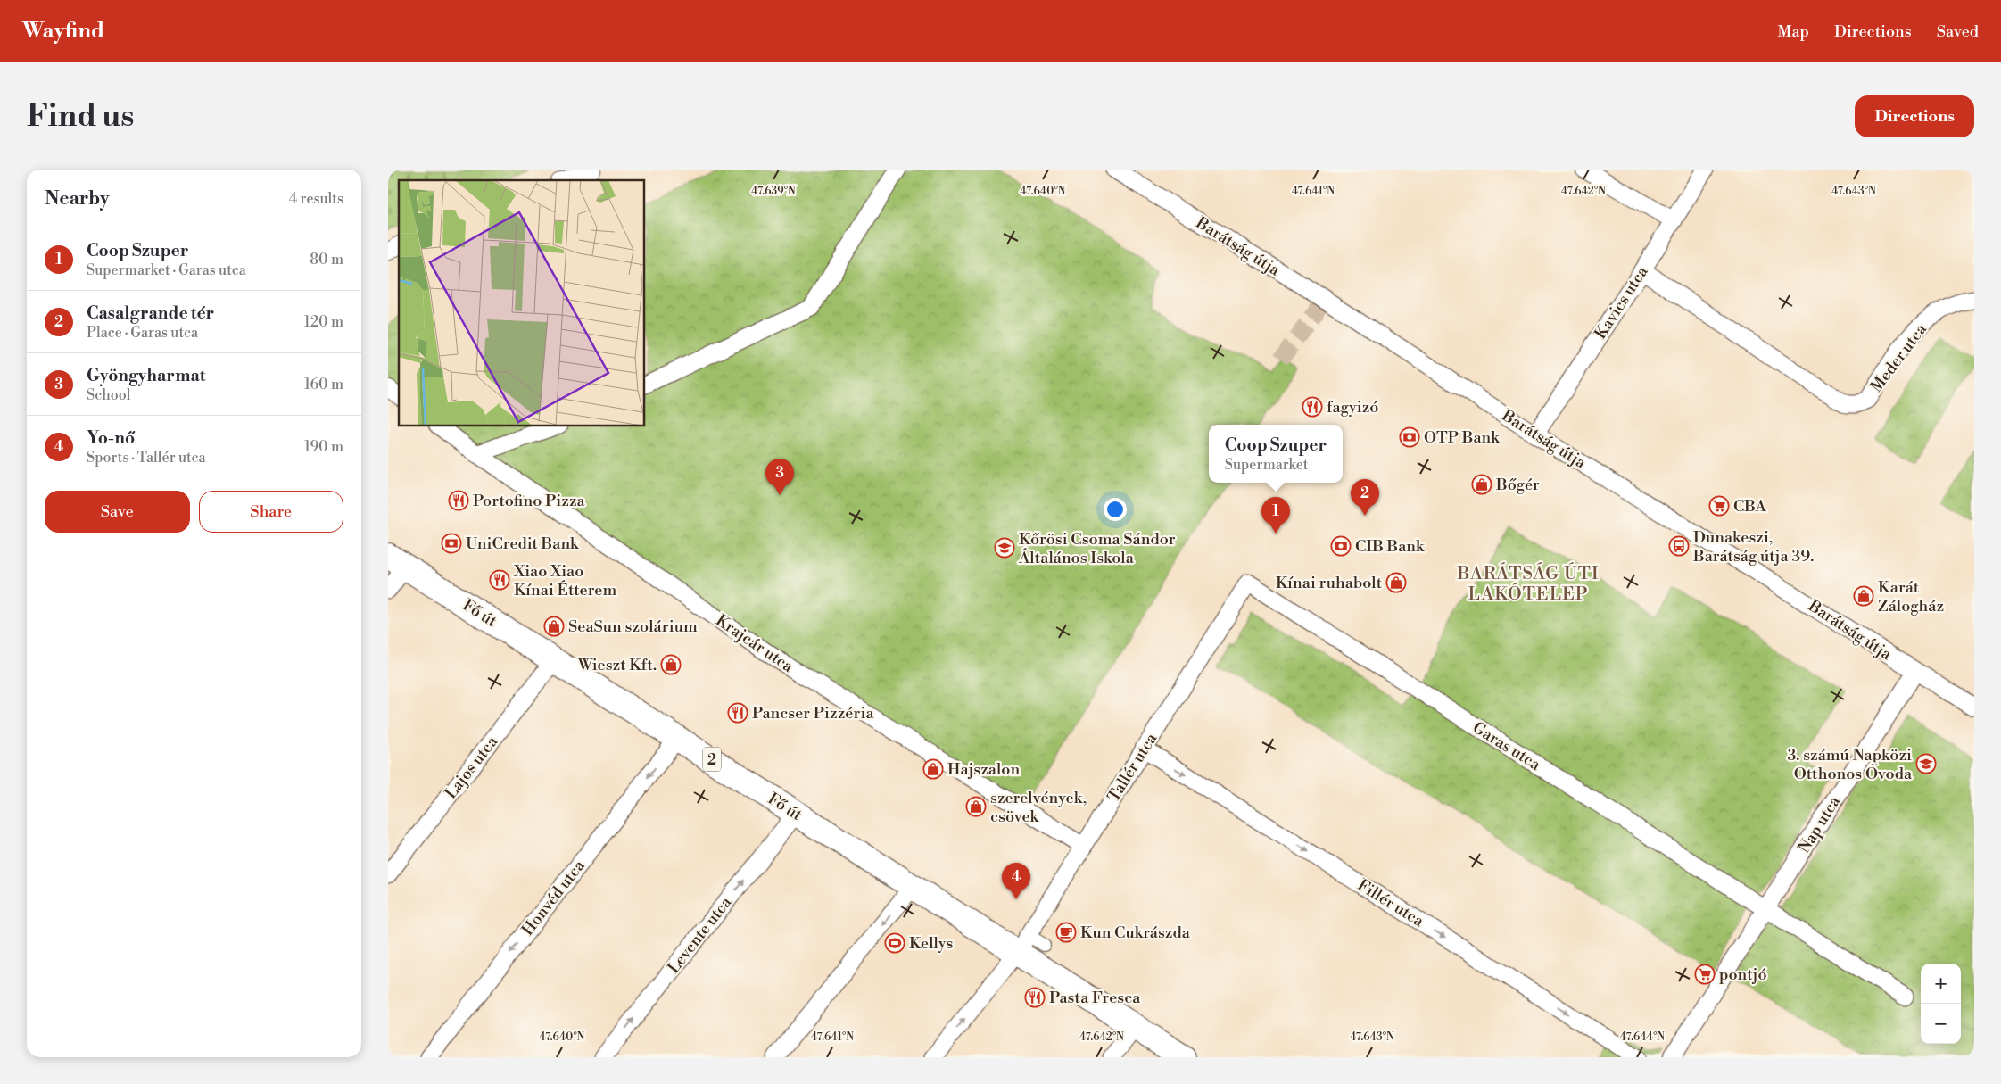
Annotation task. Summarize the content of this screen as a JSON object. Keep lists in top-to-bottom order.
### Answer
{
  "streets": {
    "main road": ["Fő út", "2"],
    "street": [
      "Barátság útja",
      "Kavics utca",
      "Meder utca",
      "Krajcár utca",
      "Garas utca",
      "Lajos utca",
      "Tallér utca",
      "Nap utca",
      "Honvéd utca",
      "Fillér utca",
      "Levente utca"
    ]
  },
  "crossings": [
    ["Barátság útja", "Kavics utca"],
    ["Barátság útja", "Nap utca"],
    ["Kavics utca", "Meder utca"],
    ["Fő út", "Lajos utca"],
    ["Fő út", "Tallér utca"],
    ["Fő út", "Honvéd utca"],
    ["Fő út", "Levente utca"],
    ["Krajcár utca", "Tallér utca"],
    ["Garas utca", "Tallér utca"],
    ["Garas utca", "Nap utca"],
    ["Tallér utca", "Fillér utca"]
  ],
  "one_way": ["Honvéd utca", "Fillér utca"],
  "districts": ["BARÁTSÁG ÚTI LAKÓTELEP"],
  "places": {
    "restaurant": [
      "fagyizó",
      "Portofino Pizza",
      "Xiao Xiao Kínai Étterem",
      "Pancser Pizzéria",
      "Pasta Fresca"
    ],
    "bank": ["OTP Bank", "UniCredit Bank", "CIB Bank"],
    "shop": [
      "Bőgér",
      "Kínai ruhabolt",
      "Karát Zálogház",
      "SeaSun szolárium",
      "Wieszt Kft.",
      "Hajszalon",
      "szerelvények, csövek"
    ],
    "supermarket": ["CBA", "pontjó"],
    "bus stop": ["Dunakeszi, Barátság útja 39."],
    "school or university": ["Kőrösi Csoma Sándor Általános Iskola", "3. számú Napközi Otthonos Óvoda"],
    "cafe": ["Kun Cukrászda"],
    "sports": ["Kellys"]
  },
  "page": {
    "header": "Wayfind",
    "nav": ["Map", "Directions", "Saved"],
    "buttons": [
      "Directions",
      ["Save", "Share"]
    ],
    "title": "Find us",
    "heading": ["Nearby", "4 results"],
    "list": [
      {
        "mark": "1",
        "name": "Coop Szuper",
        "note": "Supermarket · Garas utca",
        "value": "80 m"
      },
      {
        "mark": "2",
        "name": "Casalgrande tér",
        "note": "Place · Garas utca",
        "value": "120 m"
      },
      {
        "mark": "3",
        "name": "Gyöngyharmat",
        "note": "School",
        "value": "160 m"
      },
      {
        "mark": "4",
        "name": "Yo-nő",
        "note": "Sports · Tallér utca",
        "value": "190 m"
      }
    ],
    "popup": ["Coop Szuper", "Supermarket"],
    "pins": [
      "3",
      "2",
      "1",
      "4"
    ],
    "map_buttons": ["+", "−"]
  },
  "coordinates": [
    "47.639°N",
    "47.640°N",
    "47.641°N",
    "47.642°N",
    "47.643°N",
    "47.644°N"
  ]
}
